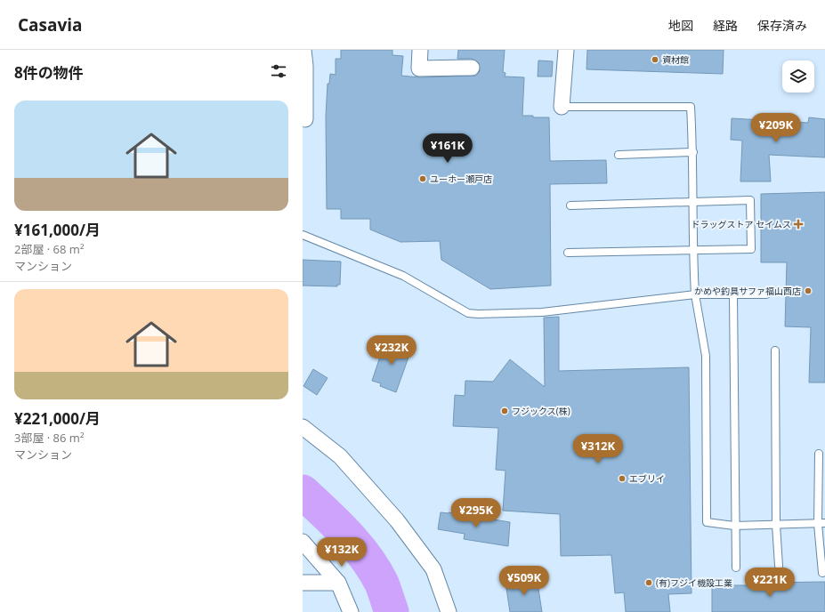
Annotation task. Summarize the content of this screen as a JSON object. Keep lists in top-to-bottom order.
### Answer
{
  "places": {
    "other": [
      "資材館",
      "ユーホー瀬戸店",
      "かめや釣具サファ福山西店",
      "フジックス(株)",
      "エブリイ",
      "(有)フジイ機設工業"
    ],
    "health": ["ドラッグストア セイムス"]
  },
  "page": {
    "header": "Casavia",
    "nav": ["地図", "経路", "保存済み"],
    "heading": "8件の物件",
    "list": [
      {
        "name": "¥161,000/月",
        "note": "2部屋 · 68 m² · マンション"
      },
      {
        "name": "¥221,000/月",
        "note": "3部屋 · 86 m² · マンション"
      }
    ],
    "price": [
      "¥209K",
      "¥161K",
      "¥232K",
      "¥312K",
      "¥295K",
      "¥132K",
      "¥509K",
      "¥221K"
    ]
  }
}
